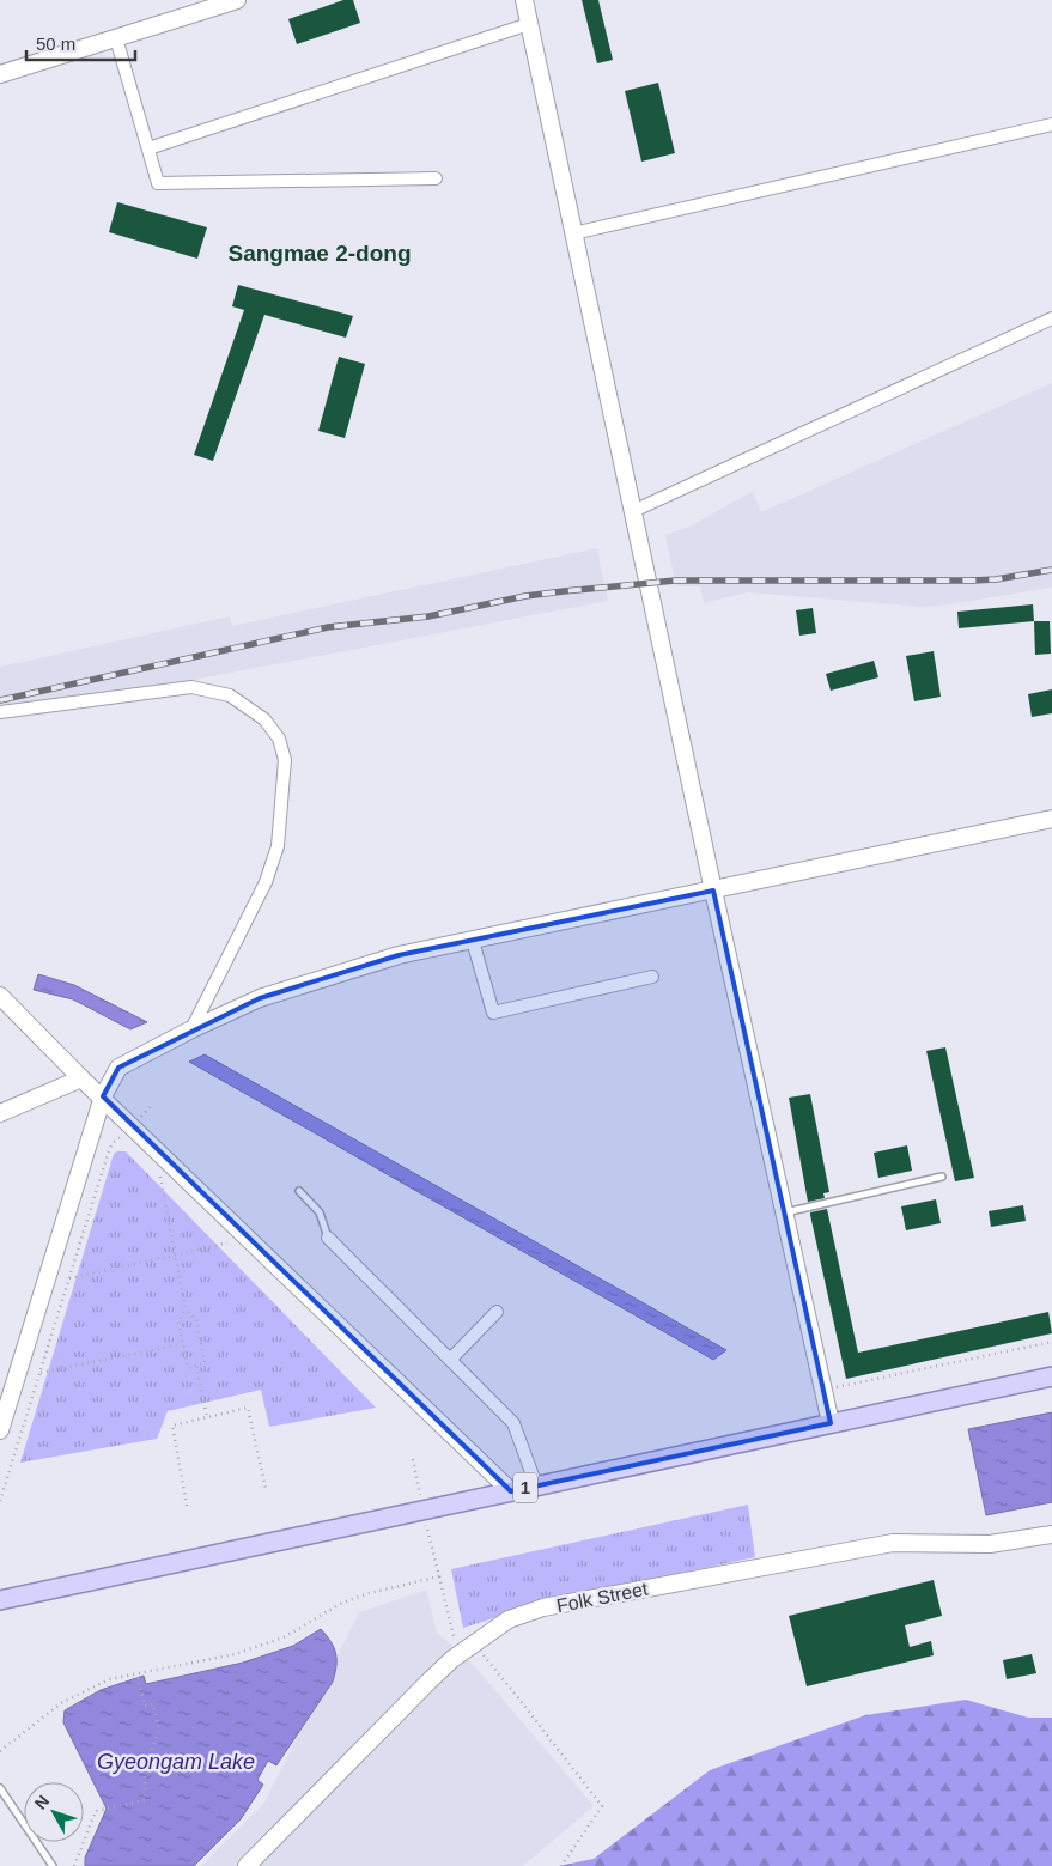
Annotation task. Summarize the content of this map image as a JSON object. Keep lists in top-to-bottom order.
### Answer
{
  "streets": {
    "main road": ["1"],
    "street": ["Folk Street"]
  },
  "districts": ["Sangmae 2-dong"],
  "water": ["Gyeongam Lake"],
  "scale_bar": "50 m",
  "north": "top left"
}
